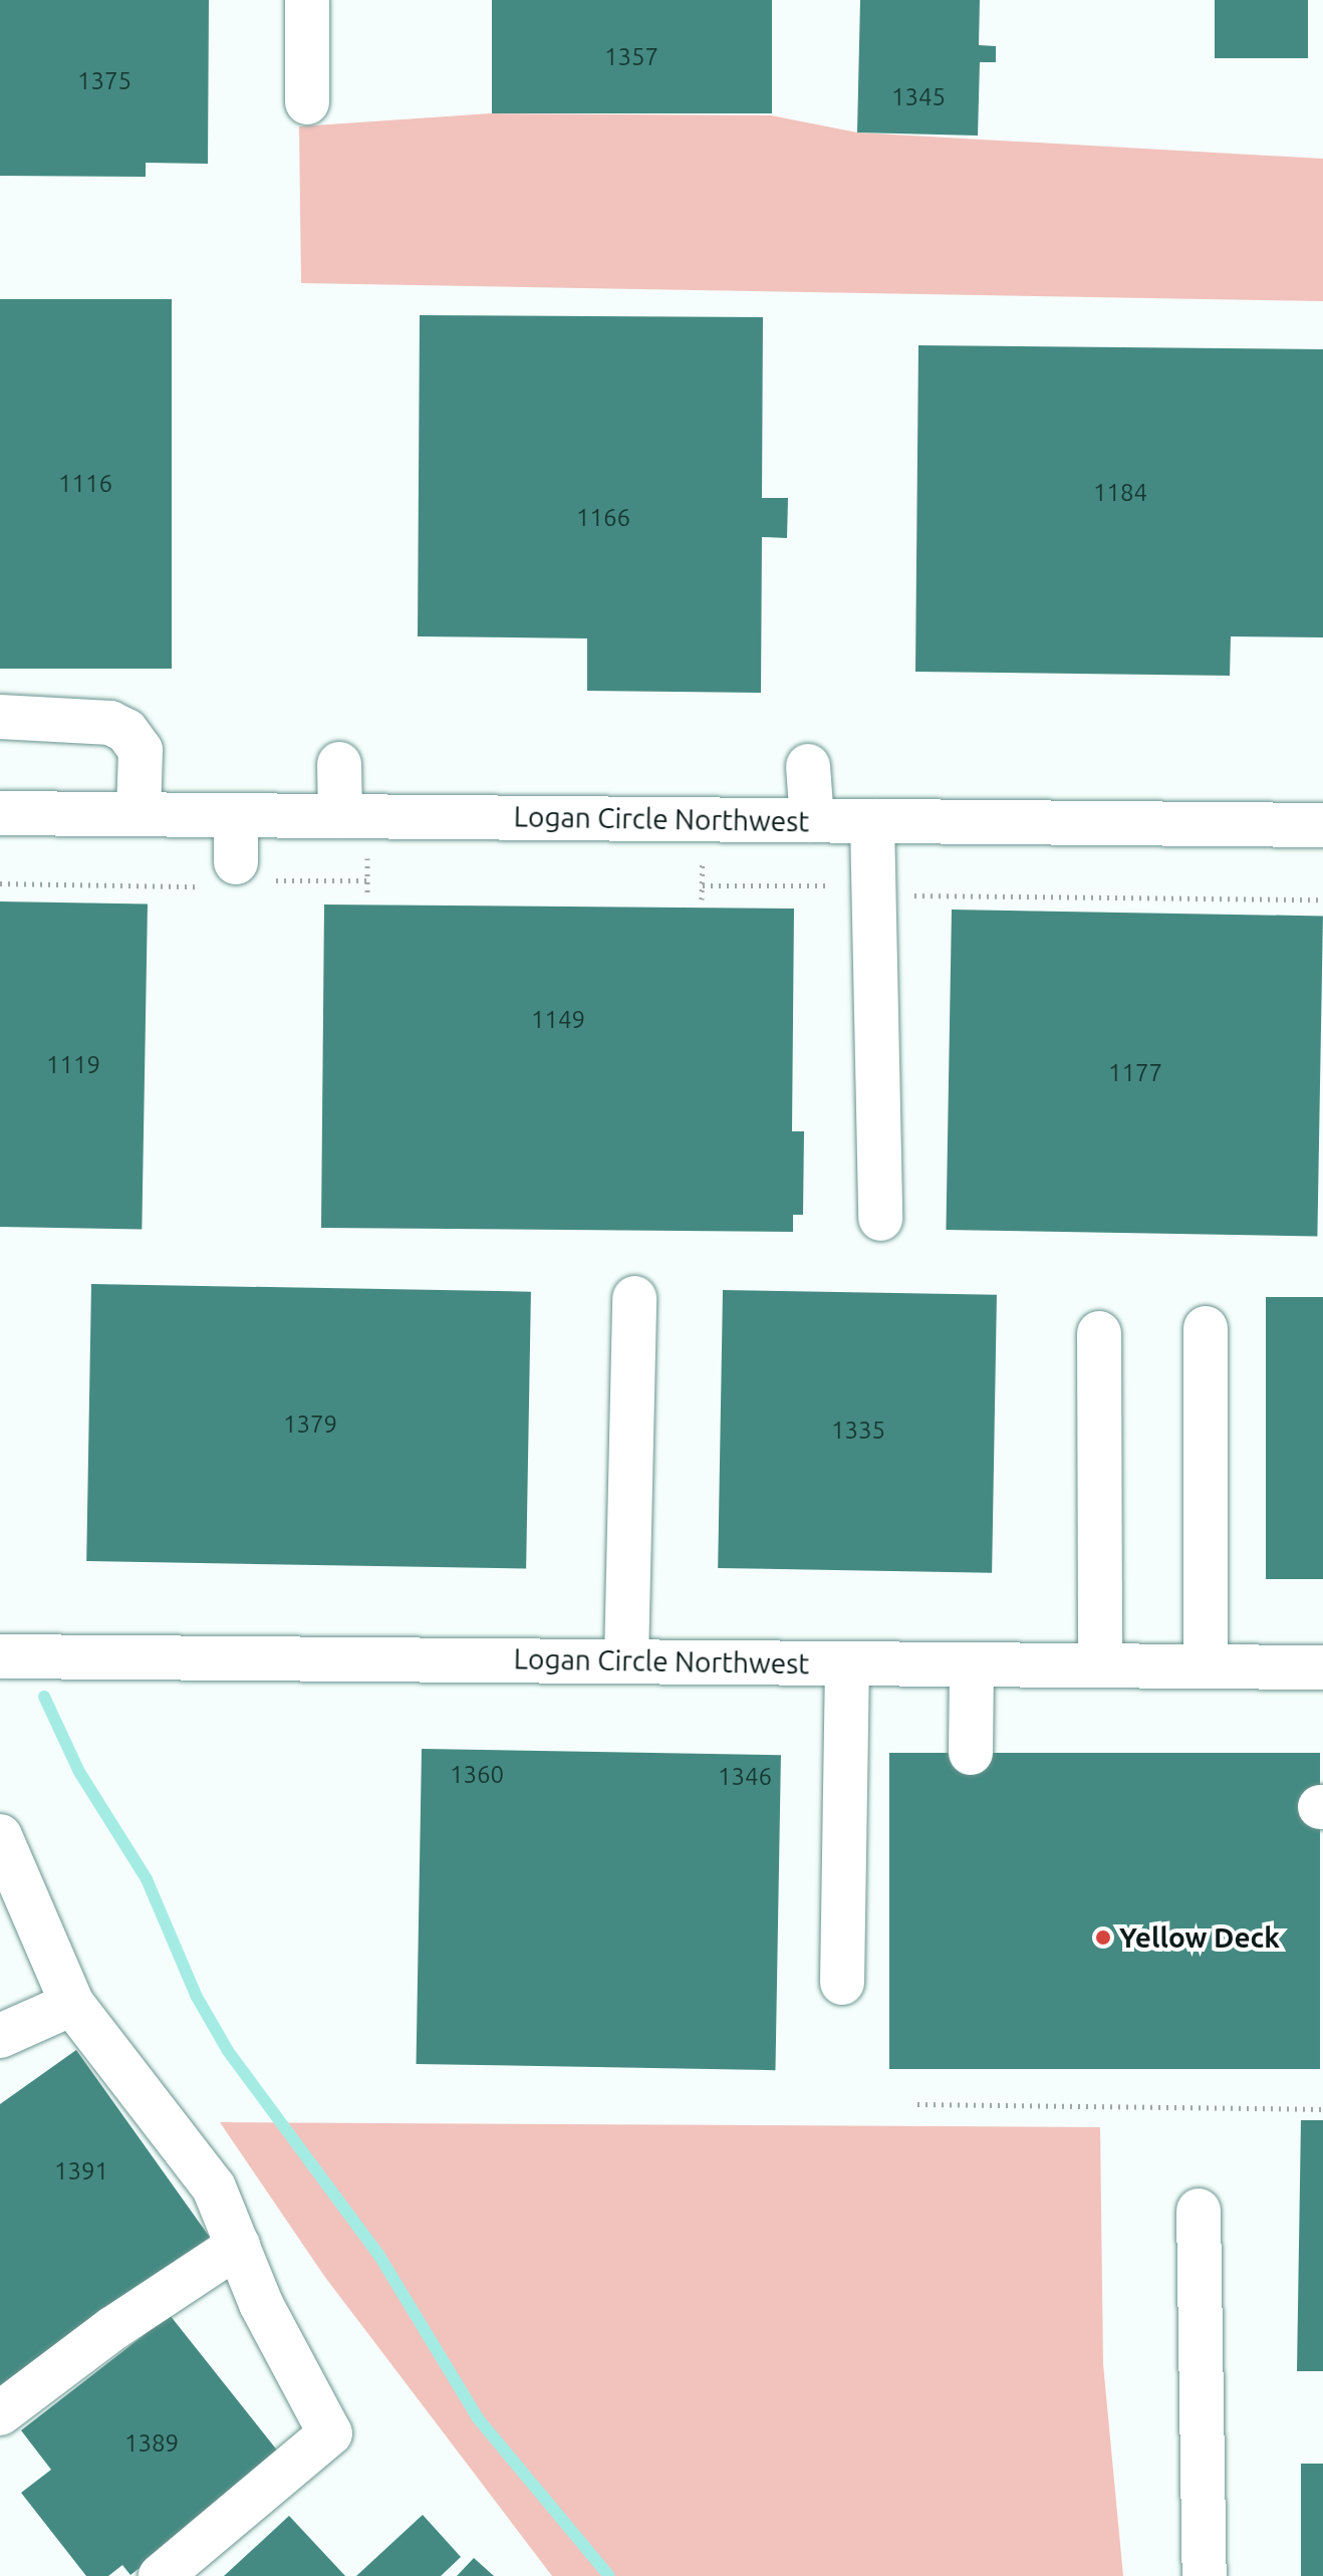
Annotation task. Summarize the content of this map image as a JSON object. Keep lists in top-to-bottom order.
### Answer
{
  "streets": {
    "street": ["Logan Circle Northwest"]
  },
  "places": ["Yellow Deck"],
  "house_numbers": [
    "1357",
    "1375",
    "1345",
    "1116",
    "1184",
    "1166",
    "1149",
    "1119",
    "1177",
    "1379",
    "1335",
    "1360",
    "1346",
    "1391",
    "1389"
  ]
}
